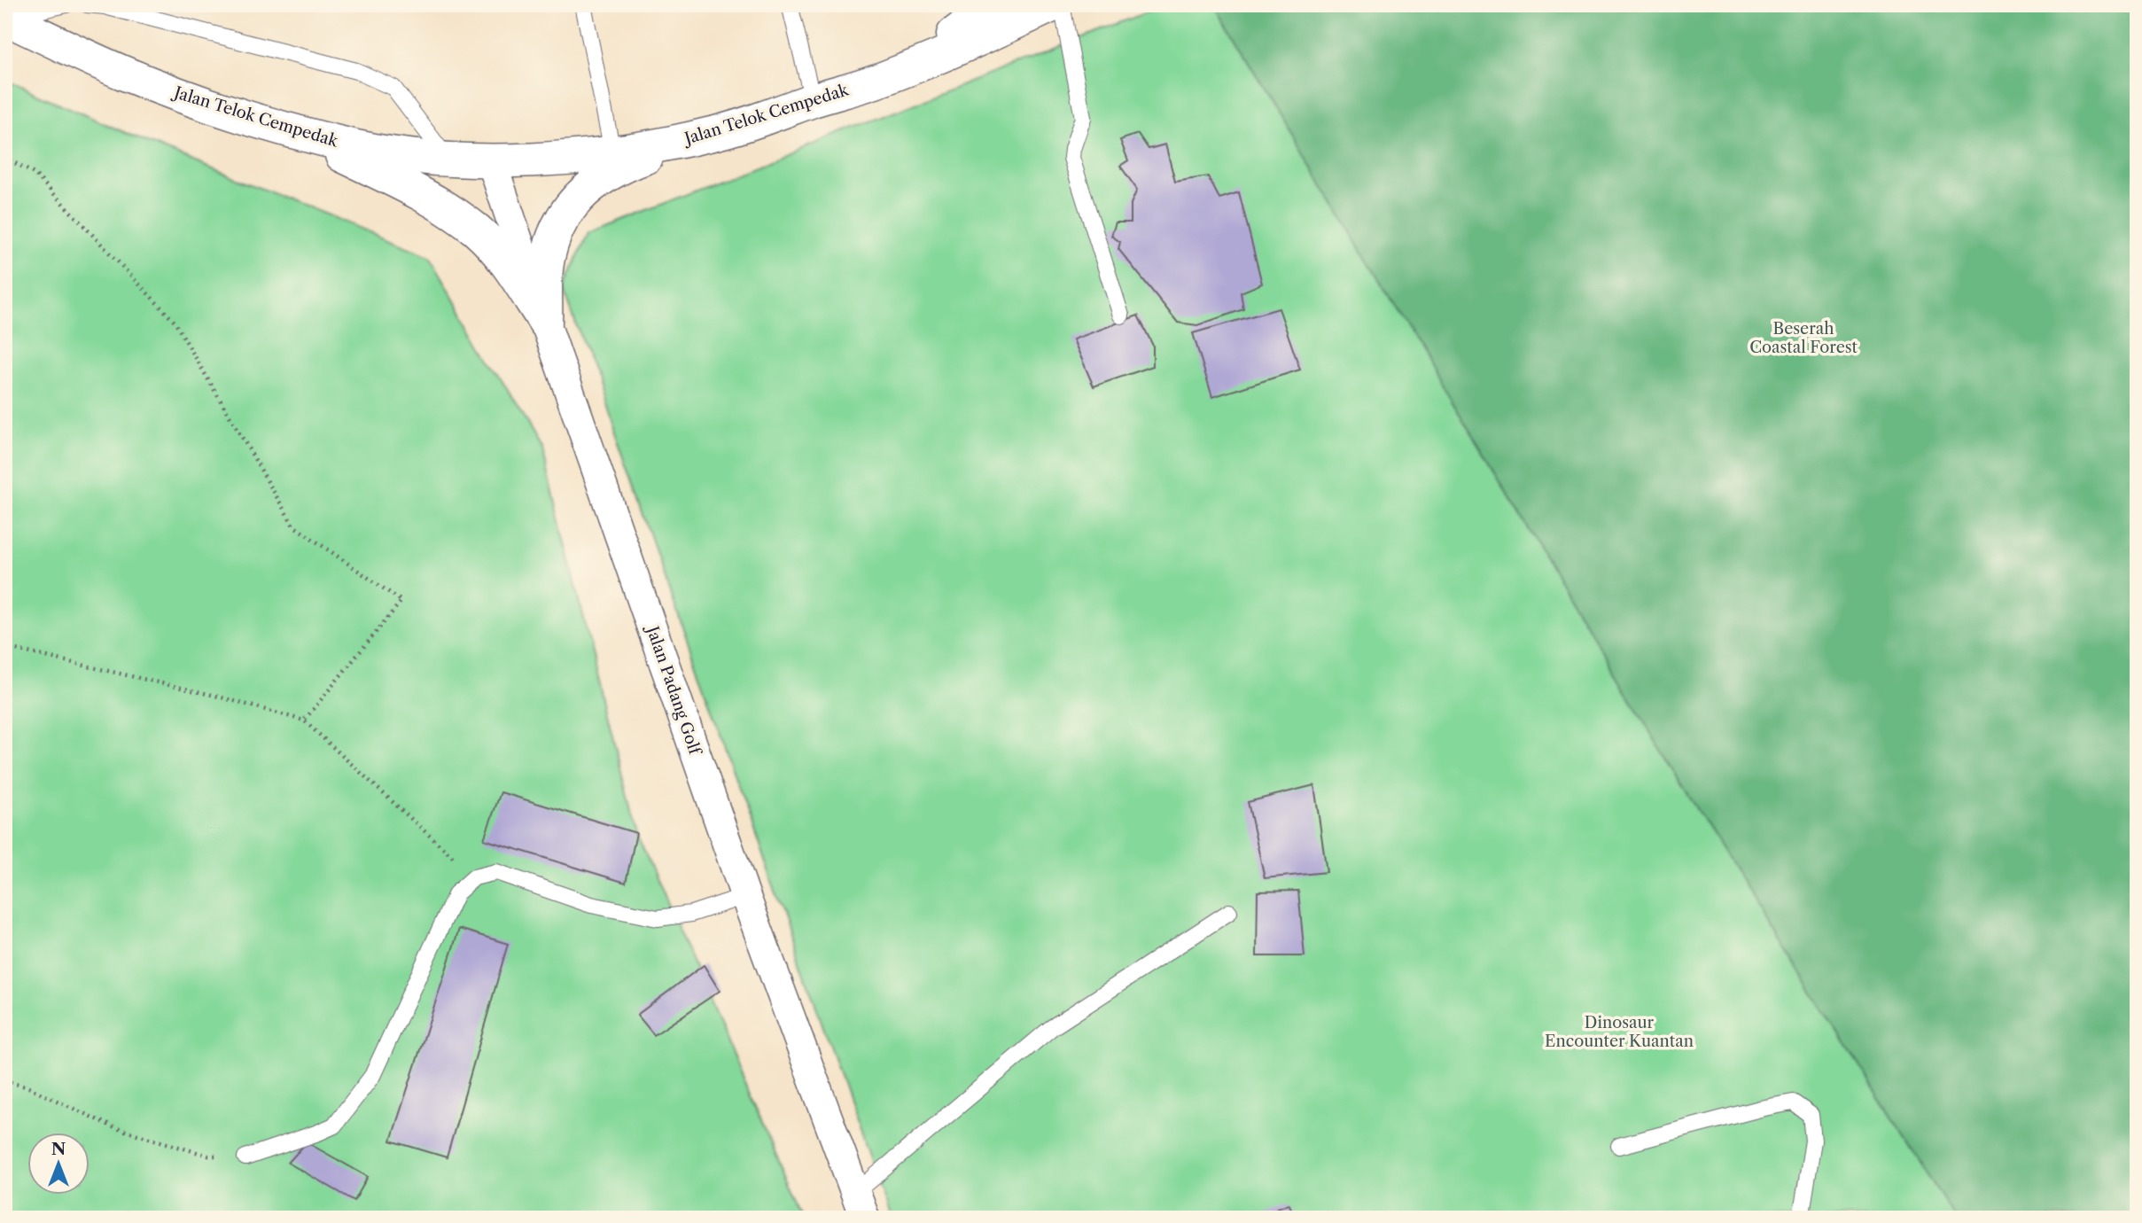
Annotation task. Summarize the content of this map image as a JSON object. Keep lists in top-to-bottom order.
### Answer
{
  "streets": {
    "main road": ["Jalan Telok Cempedak"],
    "street": ["Jalan Padang Golf"]
  },
  "crossings": [
    ["Jalan Telok Cempedak", "Jalan Padang Golf"]
  ],
  "parks": ["Beserah Coastal Forest", "Dinosaur Encounter Kuantan"],
  "north": "top"
}
